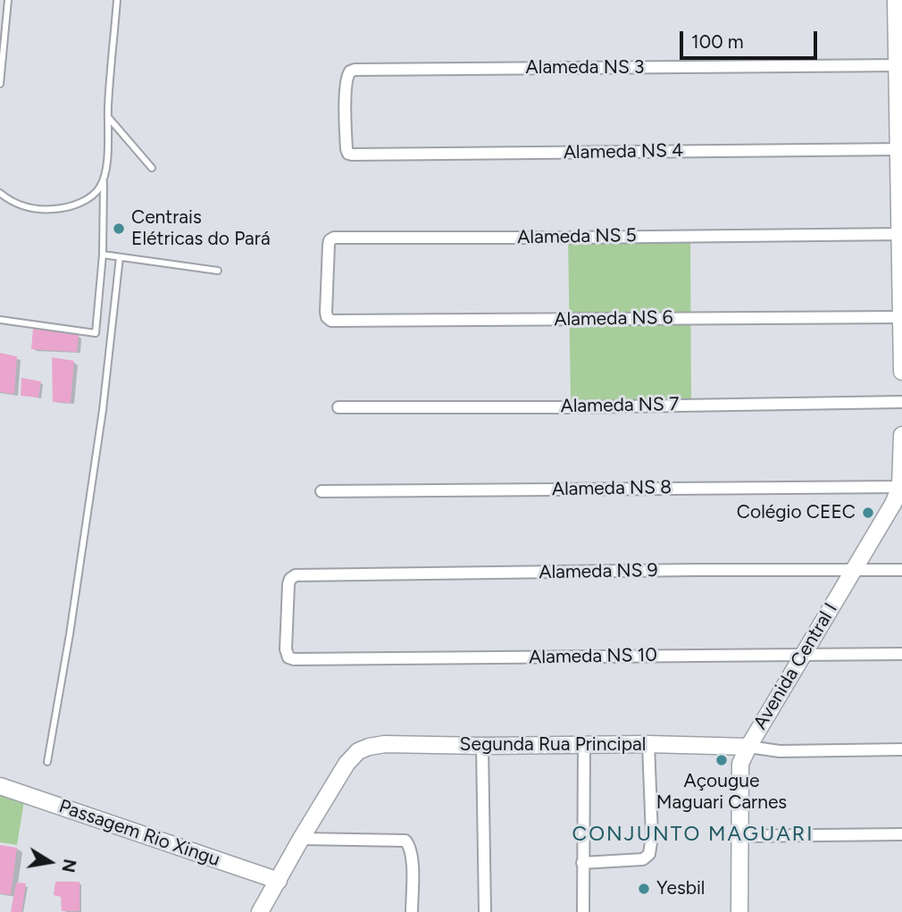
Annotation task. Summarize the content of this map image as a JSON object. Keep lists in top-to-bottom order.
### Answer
{
  "streets": {
    "main road": ["Avenida Central I", "Segunda Rua Principal", "Passagem Rio Xingu"],
    "street": [
      "Alameda NS 3",
      "Alameda NS 4",
      "Alameda NS 5",
      "Alameda NS 6",
      "Alameda NS 7",
      "Alameda NS 8",
      "Alameda NS 9",
      "Alameda NS 10"
    ]
  },
  "crossings": [
    ["Alameda NS 3", "Alameda NS 4"],
    ["Alameda NS 5", "Alameda NS 6"],
    ["Alameda NS 8", "Avenida Central I"],
    ["Alameda NS 9", "Alameda NS 10"],
    ["Alameda NS 9", "Avenida Central I"],
    ["Alameda NS 10", "Avenida Central I"],
    ["Avenida Central I", "Segunda Rua Principal"]
  ],
  "districts": ["CONJUNTO MAGUARI"],
  "places": [
    "Centrais Elétricas do Pará",
    "Colégio CEEC",
    "Açougue Maguari Carnes",
    "Yesbil"
  ],
  "scale_bar": "100 m",
  "north": "right"
}
